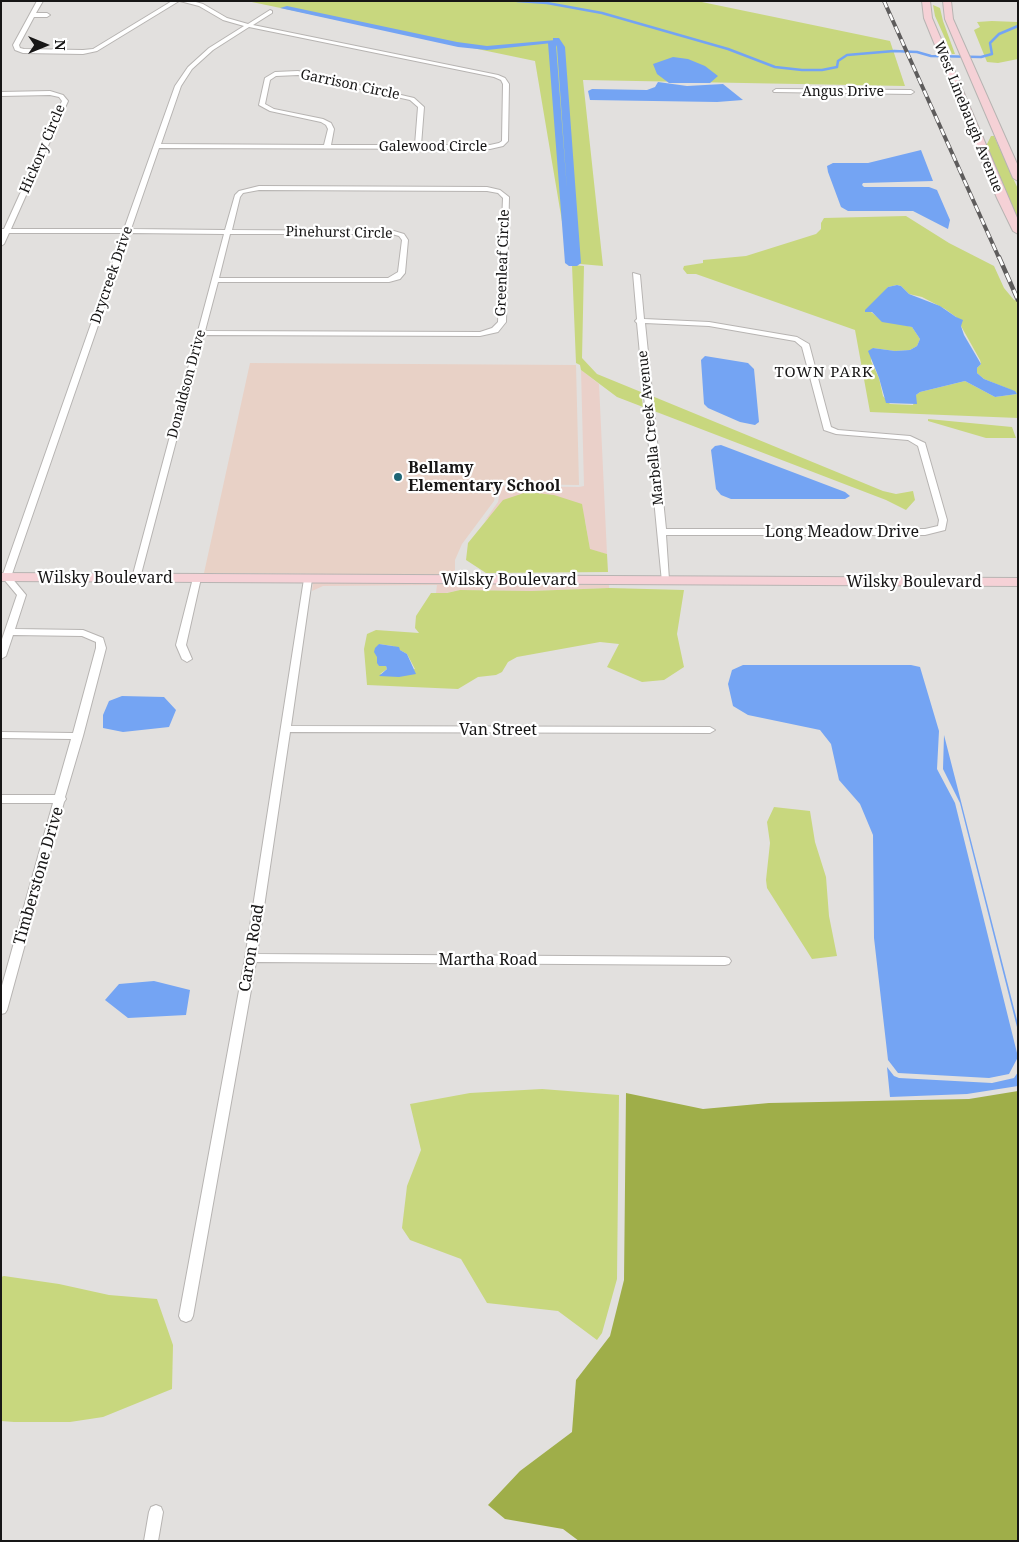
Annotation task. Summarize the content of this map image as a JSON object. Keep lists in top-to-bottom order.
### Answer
{
  "streets": {
    "main road": ["West Linebaugh Avenue", "Wilsky Boulevard"],
    "street": [
      "Garrison Circle",
      "Angus Drive",
      "Galewood Circle",
      "Hickory Circle",
      "Pinehurst Circle",
      "Greenleaf Circle",
      "Drycreek Drive",
      "Donaldson Drive",
      "Marbella Creek Avenue",
      "Long Meadow Drive",
      "Van Street",
      "Timberstone Drive",
      "Caron Road",
      "Martha Road"
    ]
  },
  "crossings": [
    ["Garrison Circle", "Galewood Circle"],
    ["Galewood Circle", "Drycreek Drive"],
    ["Pinehurst Circle", "Donaldson Drive"],
    ["Greenleaf Circle", "Donaldson Drive"],
    ["Drycreek Drive", "Wilsky Boulevard"],
    ["Donaldson Drive", "Wilsky Boulevard"],
    ["Marbella Creek Avenue", "Long Meadow Drive"],
    ["Marbella Creek Avenue", "Wilsky Boulevard"],
    ["Wilsky Boulevard", "Caron Road"],
    ["Van Street", "Caron Road"],
    ["Caron Road", "Martha Road"]
  ],
  "districts": ["TOWN PARK"],
  "places": ["Bellamy Elementary School"],
  "north": "right"
}
